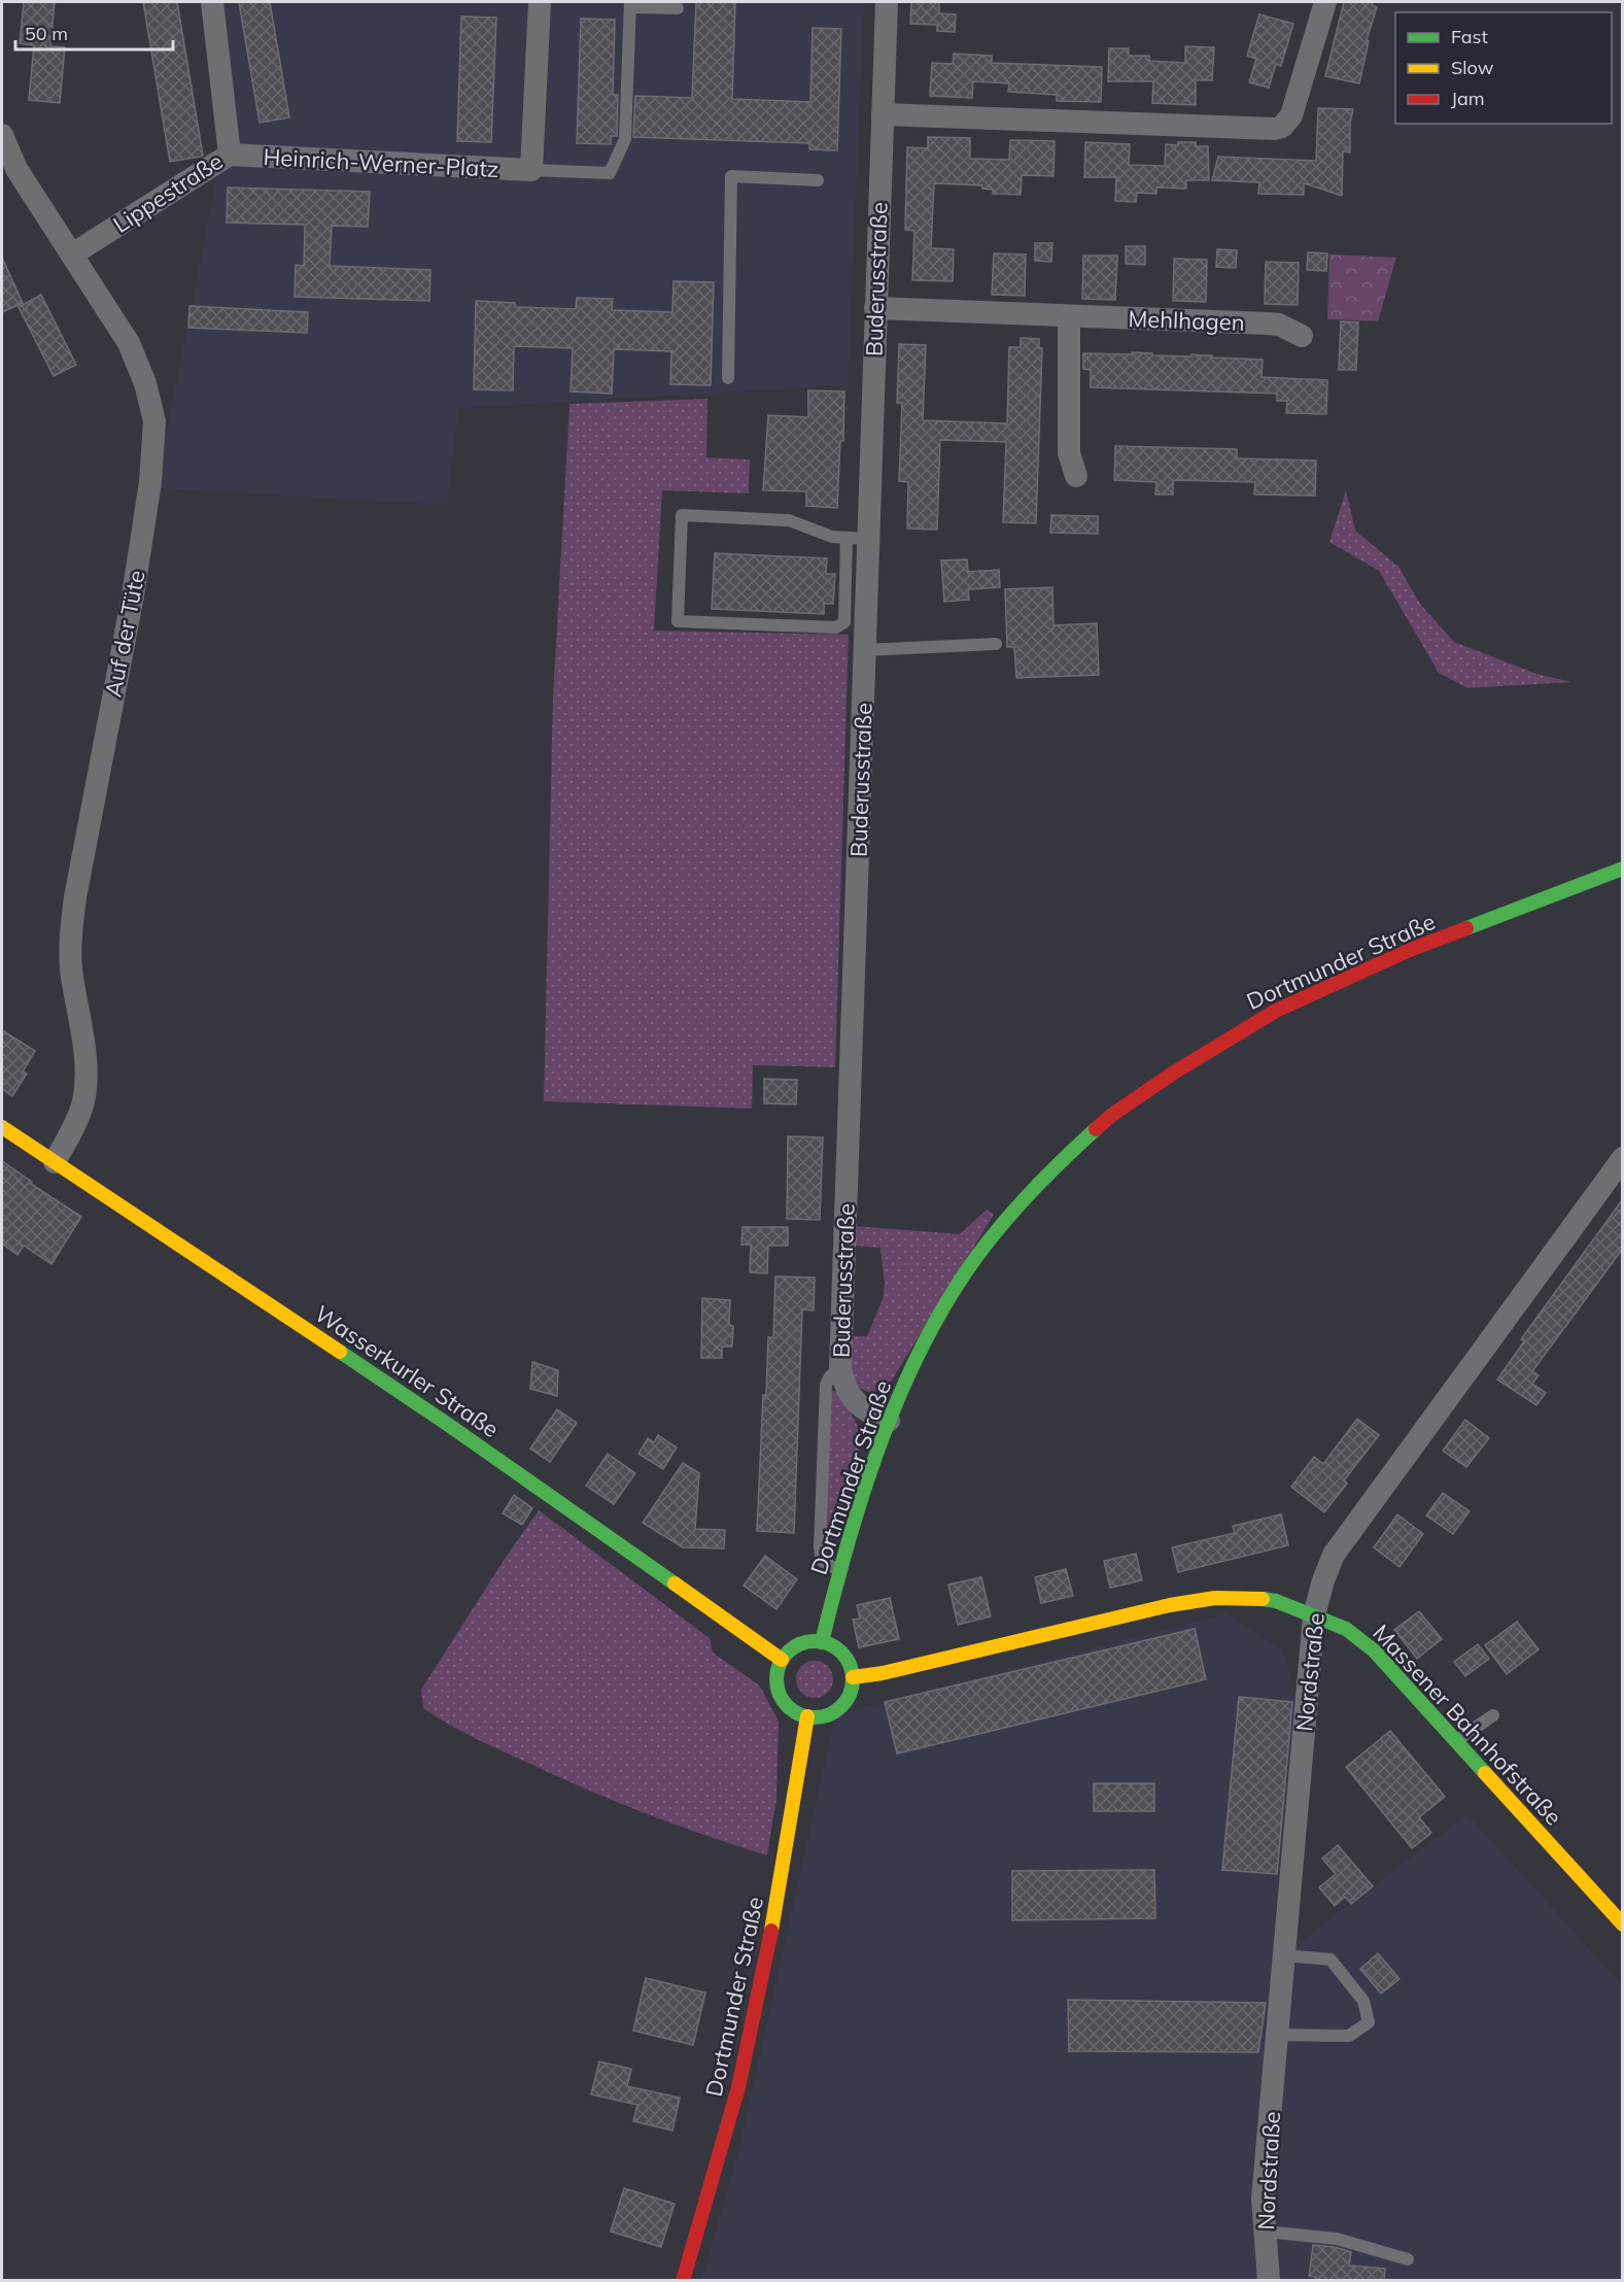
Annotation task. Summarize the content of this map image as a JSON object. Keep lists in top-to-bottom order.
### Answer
{
  "streets": {
    "main road": ["Dortmunder Straße", "Wasserkurler Straße", "Massener Bahnhofstraße"],
    "street": [
      "Heinrich-Werner-Platz",
      "Lippestraße",
      "Buderusstraße",
      "Mehlhagen",
      "Auf der Tüte",
      "Nordstraße"
    ]
  },
  "crossings": [
    ["Heinrich-Werner-Platz", "Lippestraße"],
    ["Lippestraße", "Auf der Tüte"],
    ["Buderusstraße", "Mehlhagen"],
    ["Buderusstraße", "Dortmunder Straße"],
    ["Auf der Tüte", "Wasserkurler Straße"],
    ["Dortmunder Straße", "Wasserkurler Straße"],
    ["Dortmunder Straße", "Massener Bahnhofstraße"],
    ["Wasserkurler Straße", "Massener Bahnhofstraße"],
    ["Nordstraße", "Massener Bahnhofstraße"]
  ],
  "legend": ["Fast", "Slow", "Jam"],
  "scale_bar": "50 m"
}
